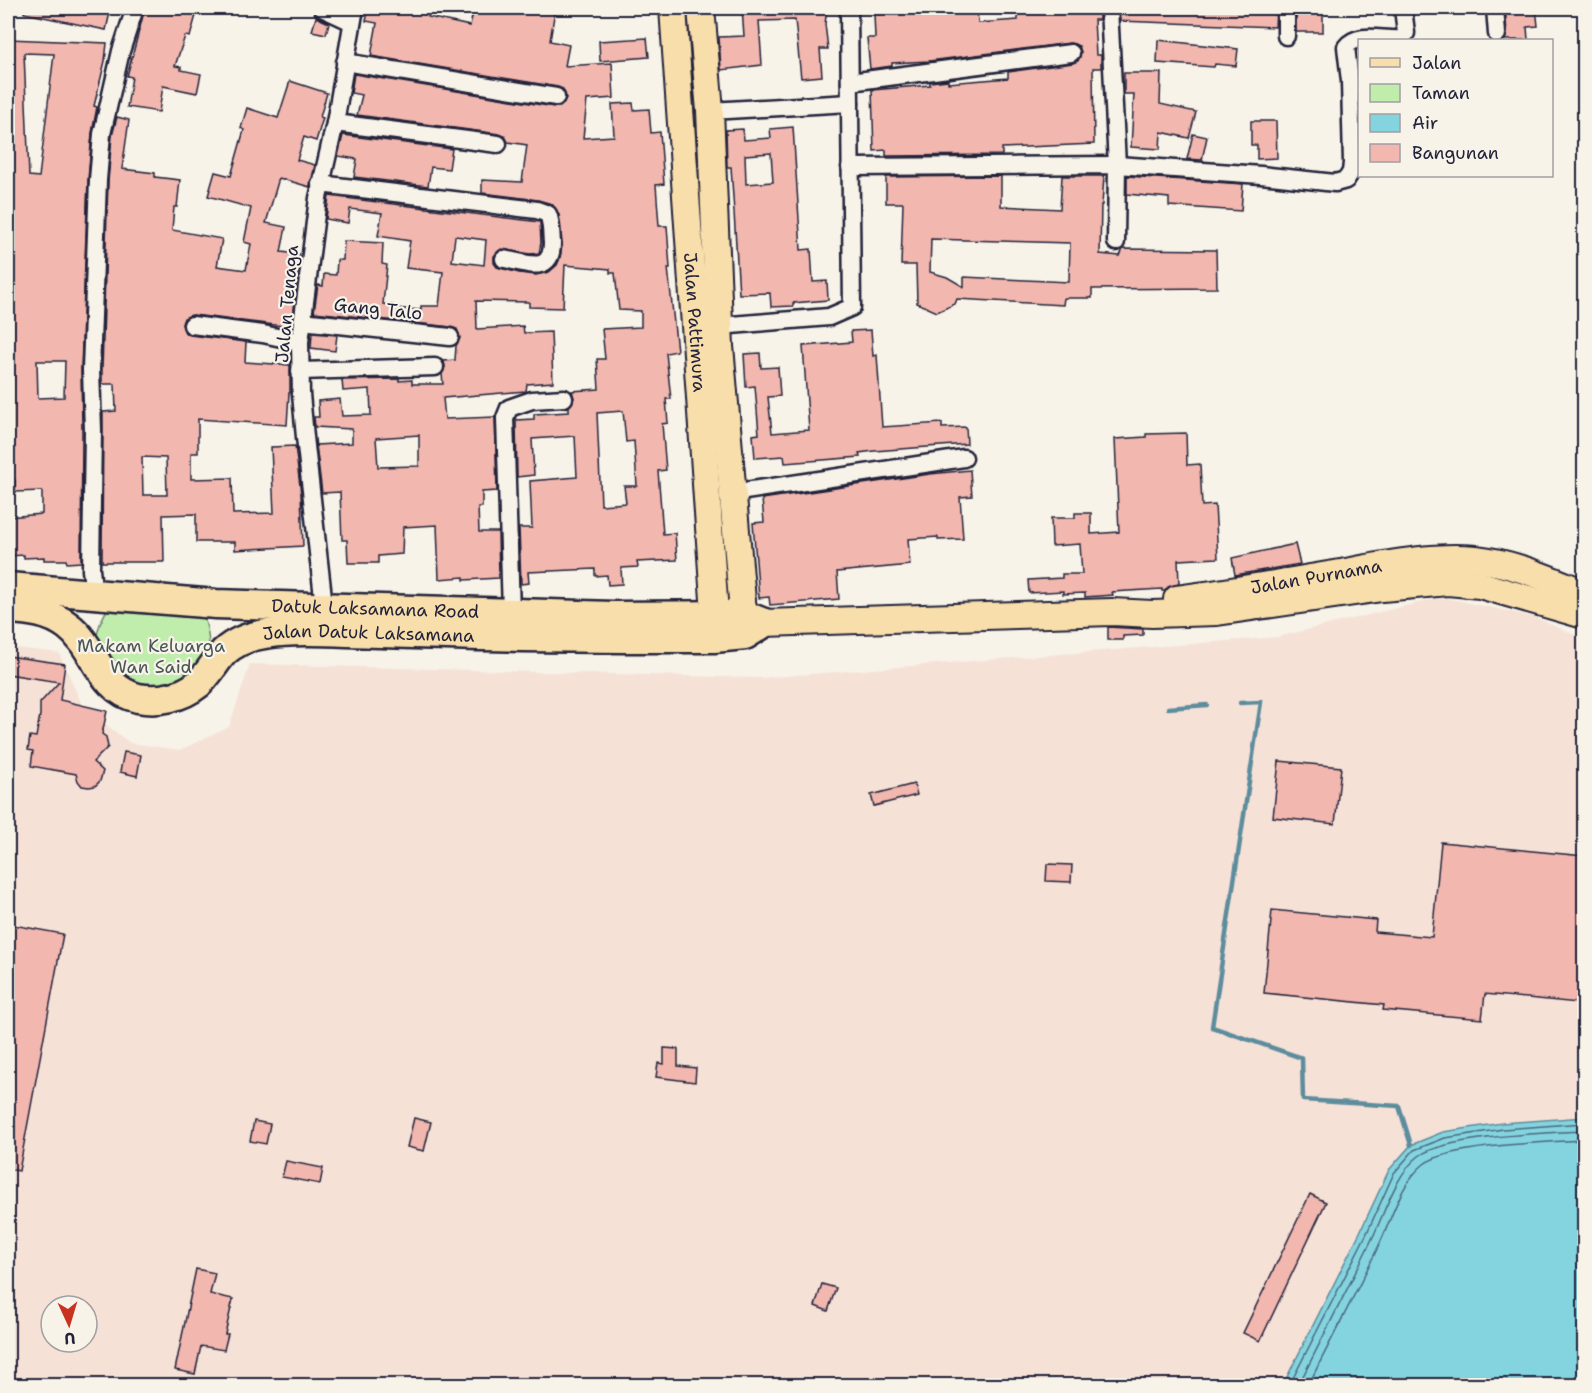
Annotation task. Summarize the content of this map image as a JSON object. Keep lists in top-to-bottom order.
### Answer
{
  "streets": {
    "highway": ["Datuk Laksamana Road", "Jalan Datuk Laksamana"],
    "main road": ["Jalan Pattimura", "Jalan Purnama"],
    "street": ["Jalan Tenaga", "Gang Talo"]
  },
  "crossings": [
    ["Jalan Tenaga", "Gang Talo"],
    ["Jalan Tenaga", "Datuk Laksamana Road"],
    ["Jalan Pattimura", "Jalan Purnama"],
    ["Jalan Pattimura", "Datuk Laksamana Road"],
    ["Jalan Pattimura", "Jalan Datuk Laksamana"],
    ["Jalan Purnama", "Datuk Laksamana Road"],
    ["Datuk Laksamana Road", "Jalan Datuk Laksamana"]
  ],
  "parks": ["Makam Keluarga Wan Said"],
  "legend": [
    "Jalan",
    "Taman",
    "Air",
    "Bangunan"
  ],
  "north": "bottom"
}
